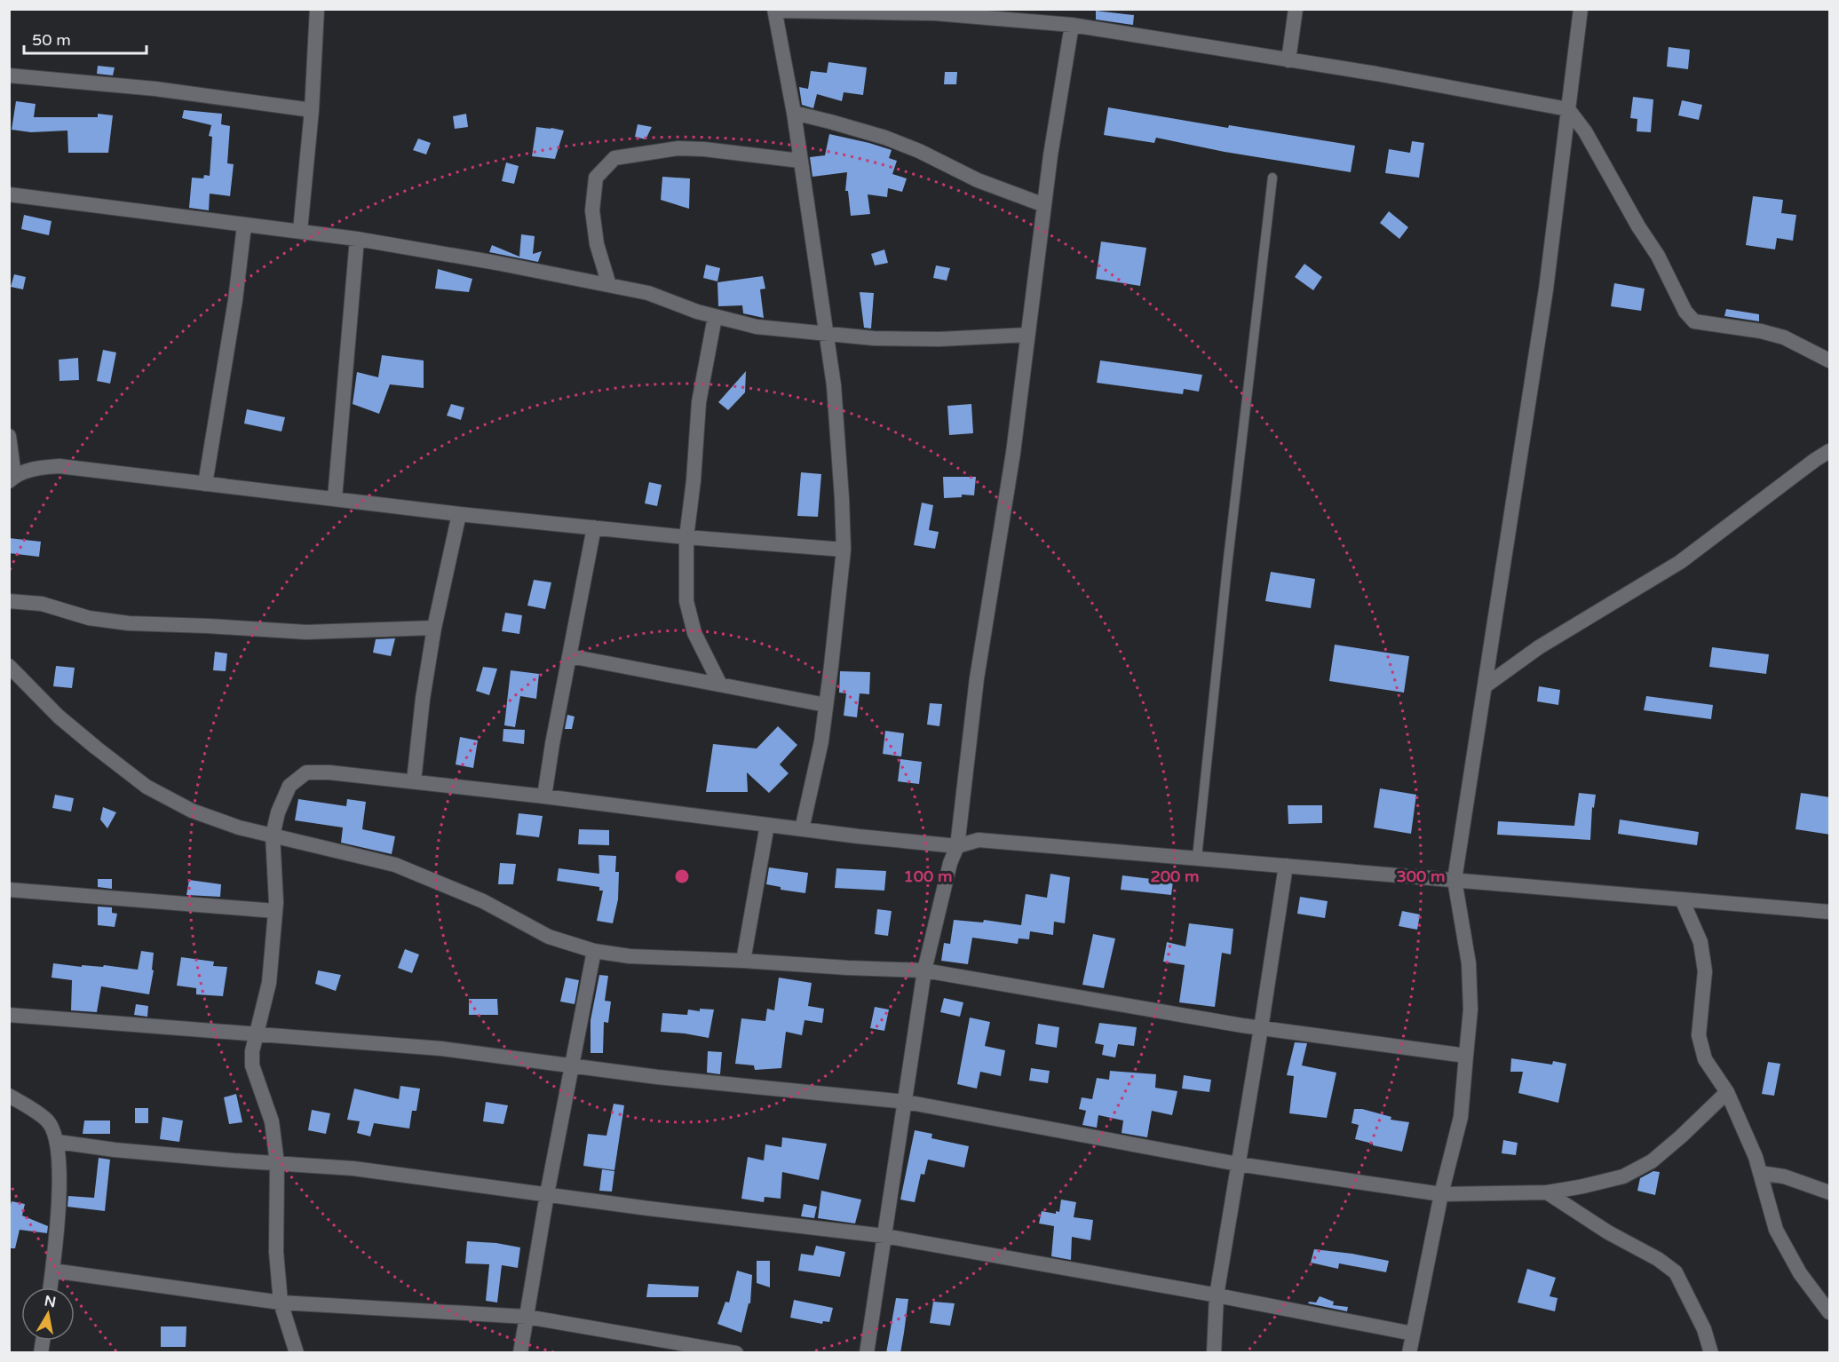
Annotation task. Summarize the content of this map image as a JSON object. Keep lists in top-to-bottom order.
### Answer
{
  "scale_bar": "50 m",
  "north": "top",
  "rings": ["100 m", "200 m", "300 m"]
}
